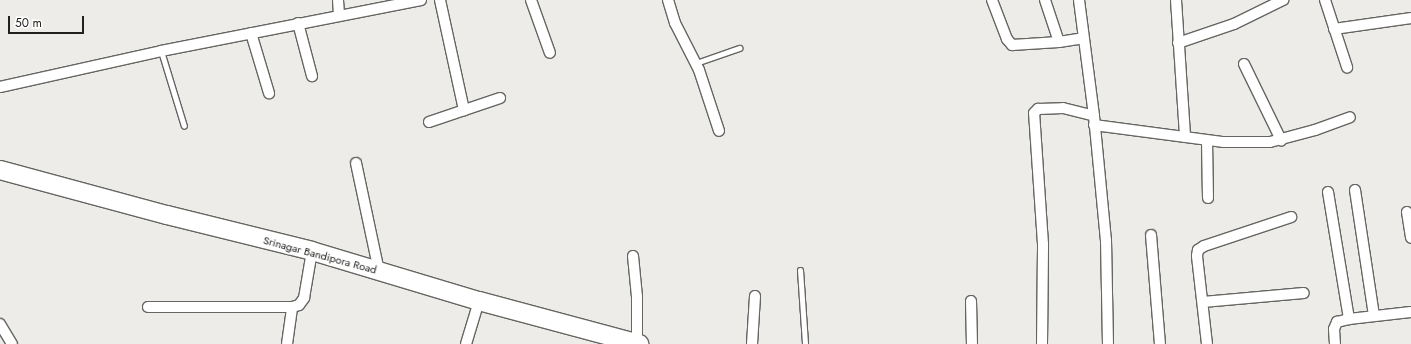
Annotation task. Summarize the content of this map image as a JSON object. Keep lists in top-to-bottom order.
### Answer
{
  "streets": {
    "highway": ["Srinagar Bandipora Road"]
  },
  "scale_bar": "50 m"
}
